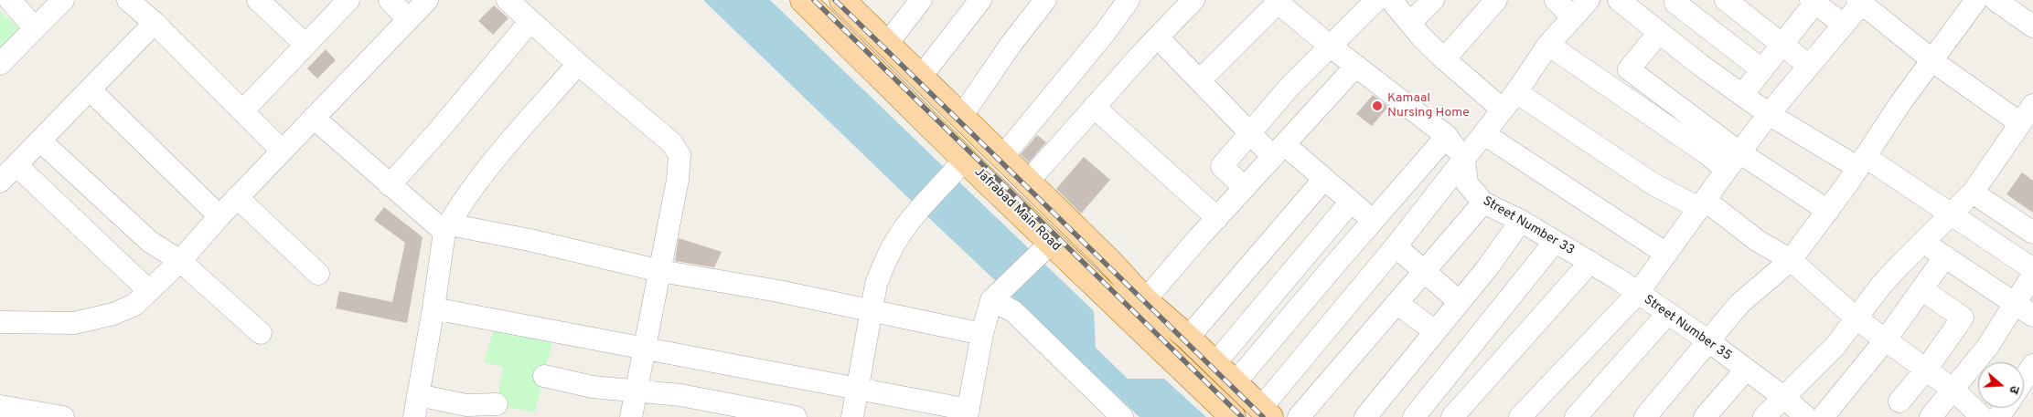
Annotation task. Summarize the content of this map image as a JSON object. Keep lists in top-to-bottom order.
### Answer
{
  "streets": {
    "main road": ["Jafrabad Main Road"],
    "street": ["Street Number 33", "Street Number 35"]
  },
  "crossings": [
    ["Street Number 33", "Street Number 35"]
  ],
  "places": ["Kamaal Nursing Home"],
  "north": "right"
}
